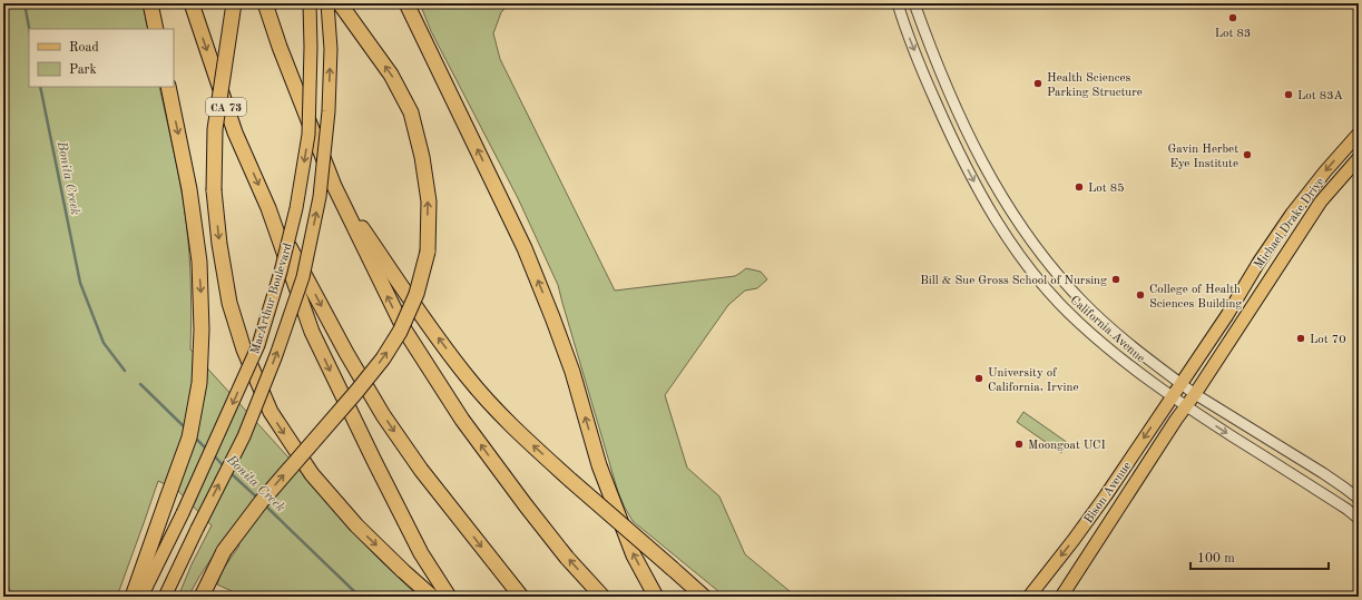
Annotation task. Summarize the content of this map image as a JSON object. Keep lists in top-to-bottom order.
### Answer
{
  "streets": {
    "highway": ["CA 73"],
    "main road": ["Michael Drake Drive", "MacArthur Boulevard", "Bison Avenue"],
    "street": ["California Avenue"]
  },
  "crossings": [
    ["Michael Drake Drive", "California Avenue"],
    ["Michael Drake Drive", "Bison Avenue"],
    ["California Avenue", "Bison Avenue"]
  ],
  "water": ["Bonita Creek"],
  "places": [
    "Lot 83",
    "Health Sciences Parking Structure",
    "Lot 83A",
    "Gavin Herbet Eye Institute",
    "Lot 85",
    "Bill & Sue Gross School of Nursing",
    "College of Health Sciences Building",
    "Lot 70",
    "University of California, Irvine",
    "Moongoat UCI"
  ],
  "legend": ["Road", "Park"],
  "scale_bar": "100 m"
}
